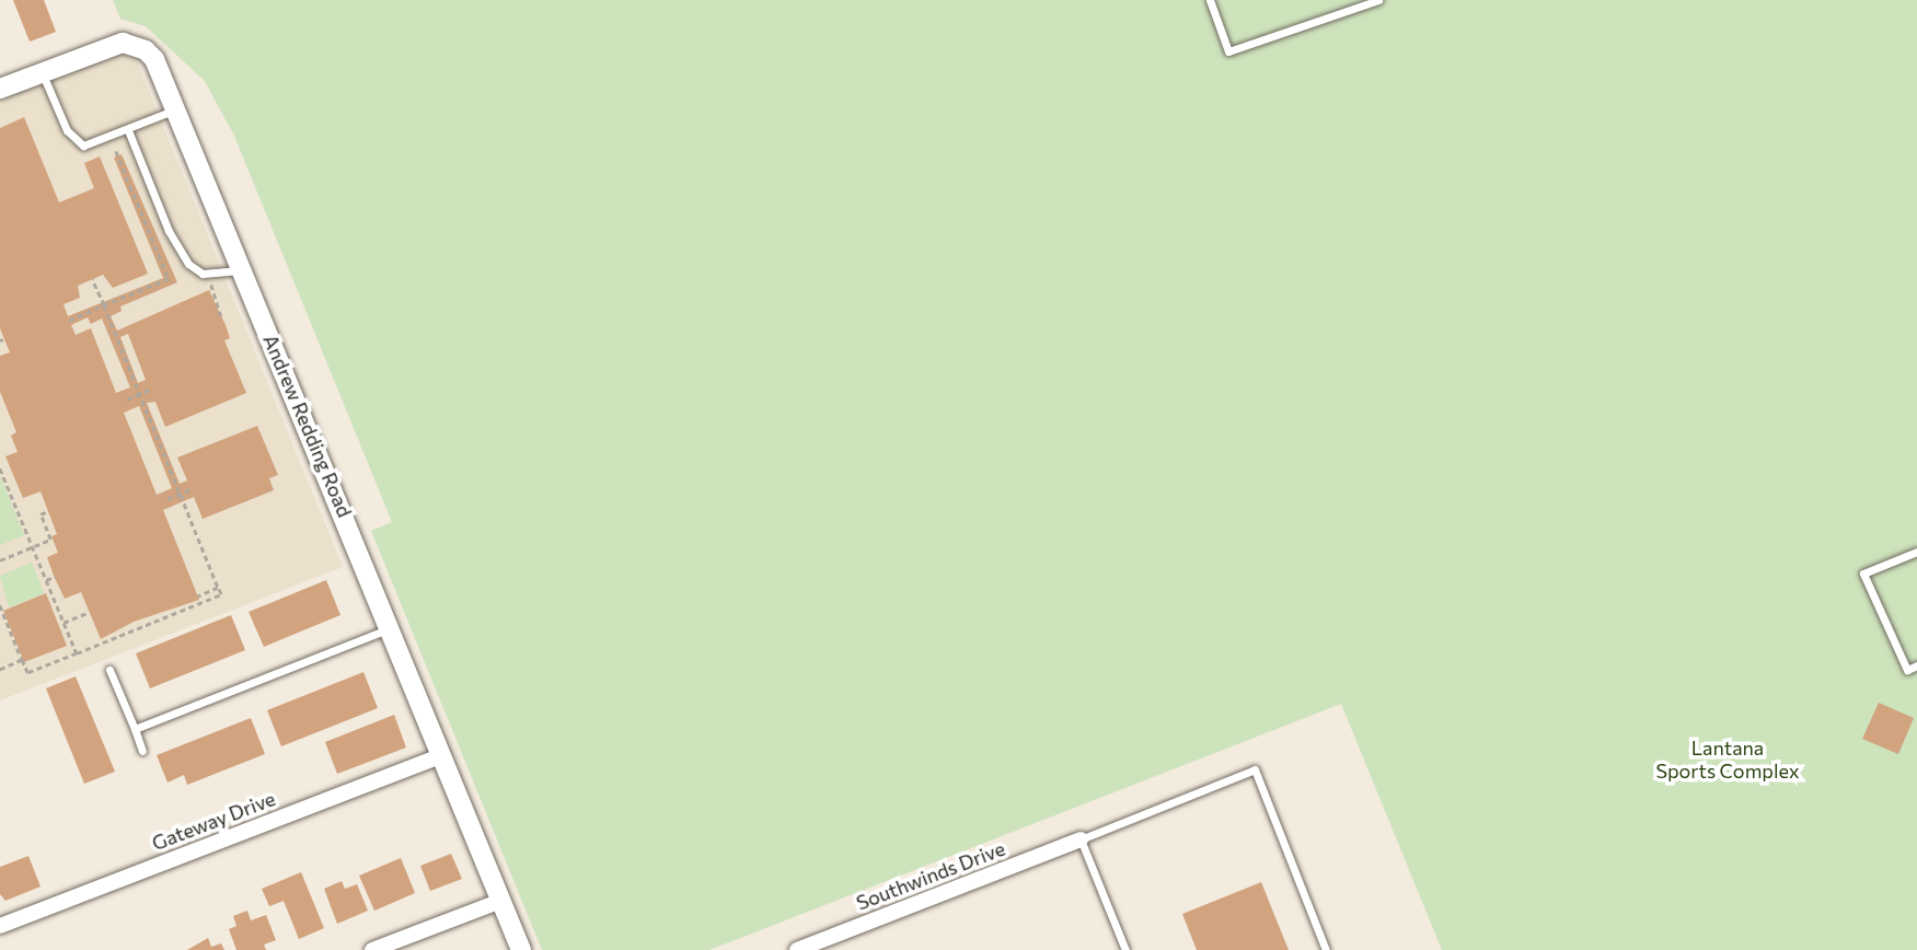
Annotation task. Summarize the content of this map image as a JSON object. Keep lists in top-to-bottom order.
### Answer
{
  "streets": {
    "street": ["Andrew Redding Road", "Gateway Drive", "Southwinds Drive"]
  },
  "crossings": [
    ["Andrew Redding Road", "Gateway Drive"]
  ],
  "parks": ["Lantana Sports Complex"]
}
